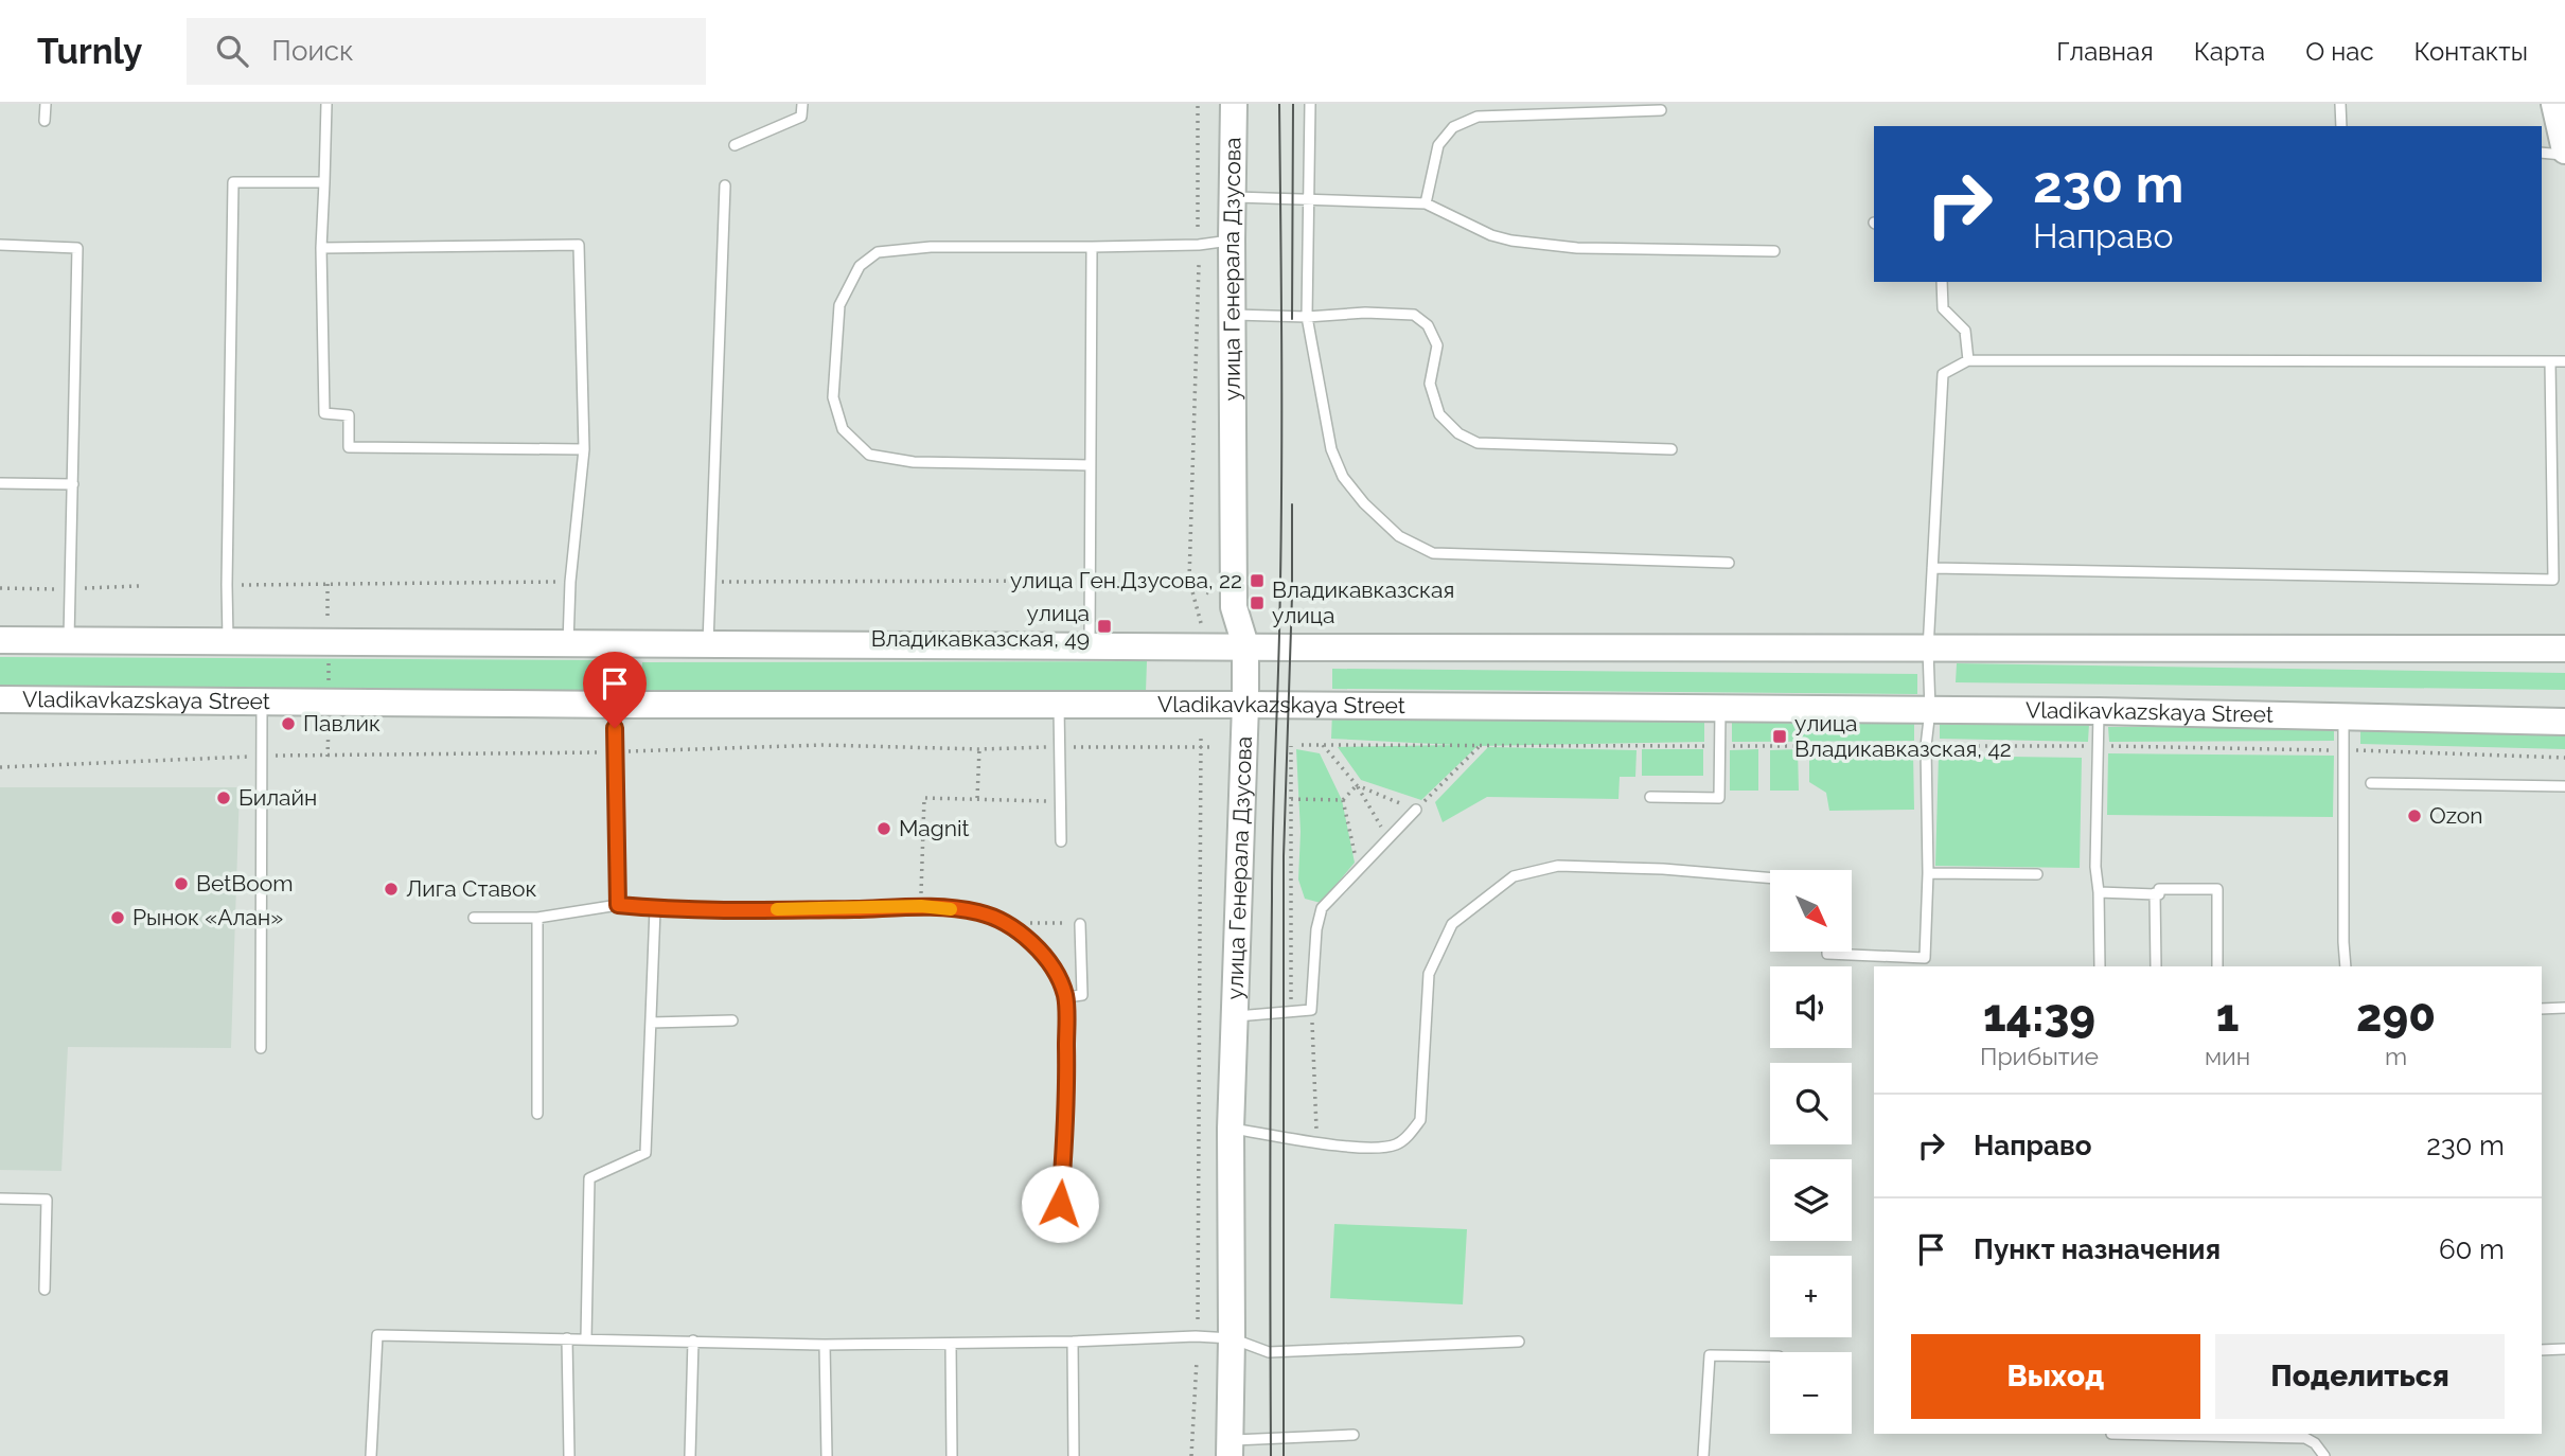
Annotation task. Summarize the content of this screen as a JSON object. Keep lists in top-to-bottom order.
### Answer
{
  "streets": {
    "main road": ["улица Генерала Дзусова", "Vladikavkazskaya Street"]
  },
  "crossings": [
    ["улица Генерала Дзусова", "Vladikavkazskaya Street"]
  ],
  "places": {
    "transit": [
      "улица Ген.Дзусова, 22",
      "Владикавказская улица",
      "улица Владикавказская, 49",
      "улица Владикавказская, 42"
    ],
    "other": [
      "Павлик",
      "Билайн",
      "Ozon",
      "Magnit",
      "BetBoom",
      "Лига Ставок",
      "Рынок «Алан»"
    ]
  },
  "north": "bottom right",
  "page": {
    "header": "Turnly",
    "search": "Поиск",
    "nav": [
      "Главная",
      "Карта",
      "О нас",
      "Контакты"
    ],
    "turn": ["230 m", "Направо"],
    "map_buttons": ["+", "−"],
    "eta": [
      "14:39",
      "Прибытие",
      "1",
      "мин",
      "290",
      "m"
    ],
    "list": [
      {
        "name": "Направо",
        "value": "230 m"
      },
      {
        "name": "Пункт назначения",
        "value": "60 m"
      }
    ],
    "buttons": ["Выход", "Поделиться"]
  }
}
